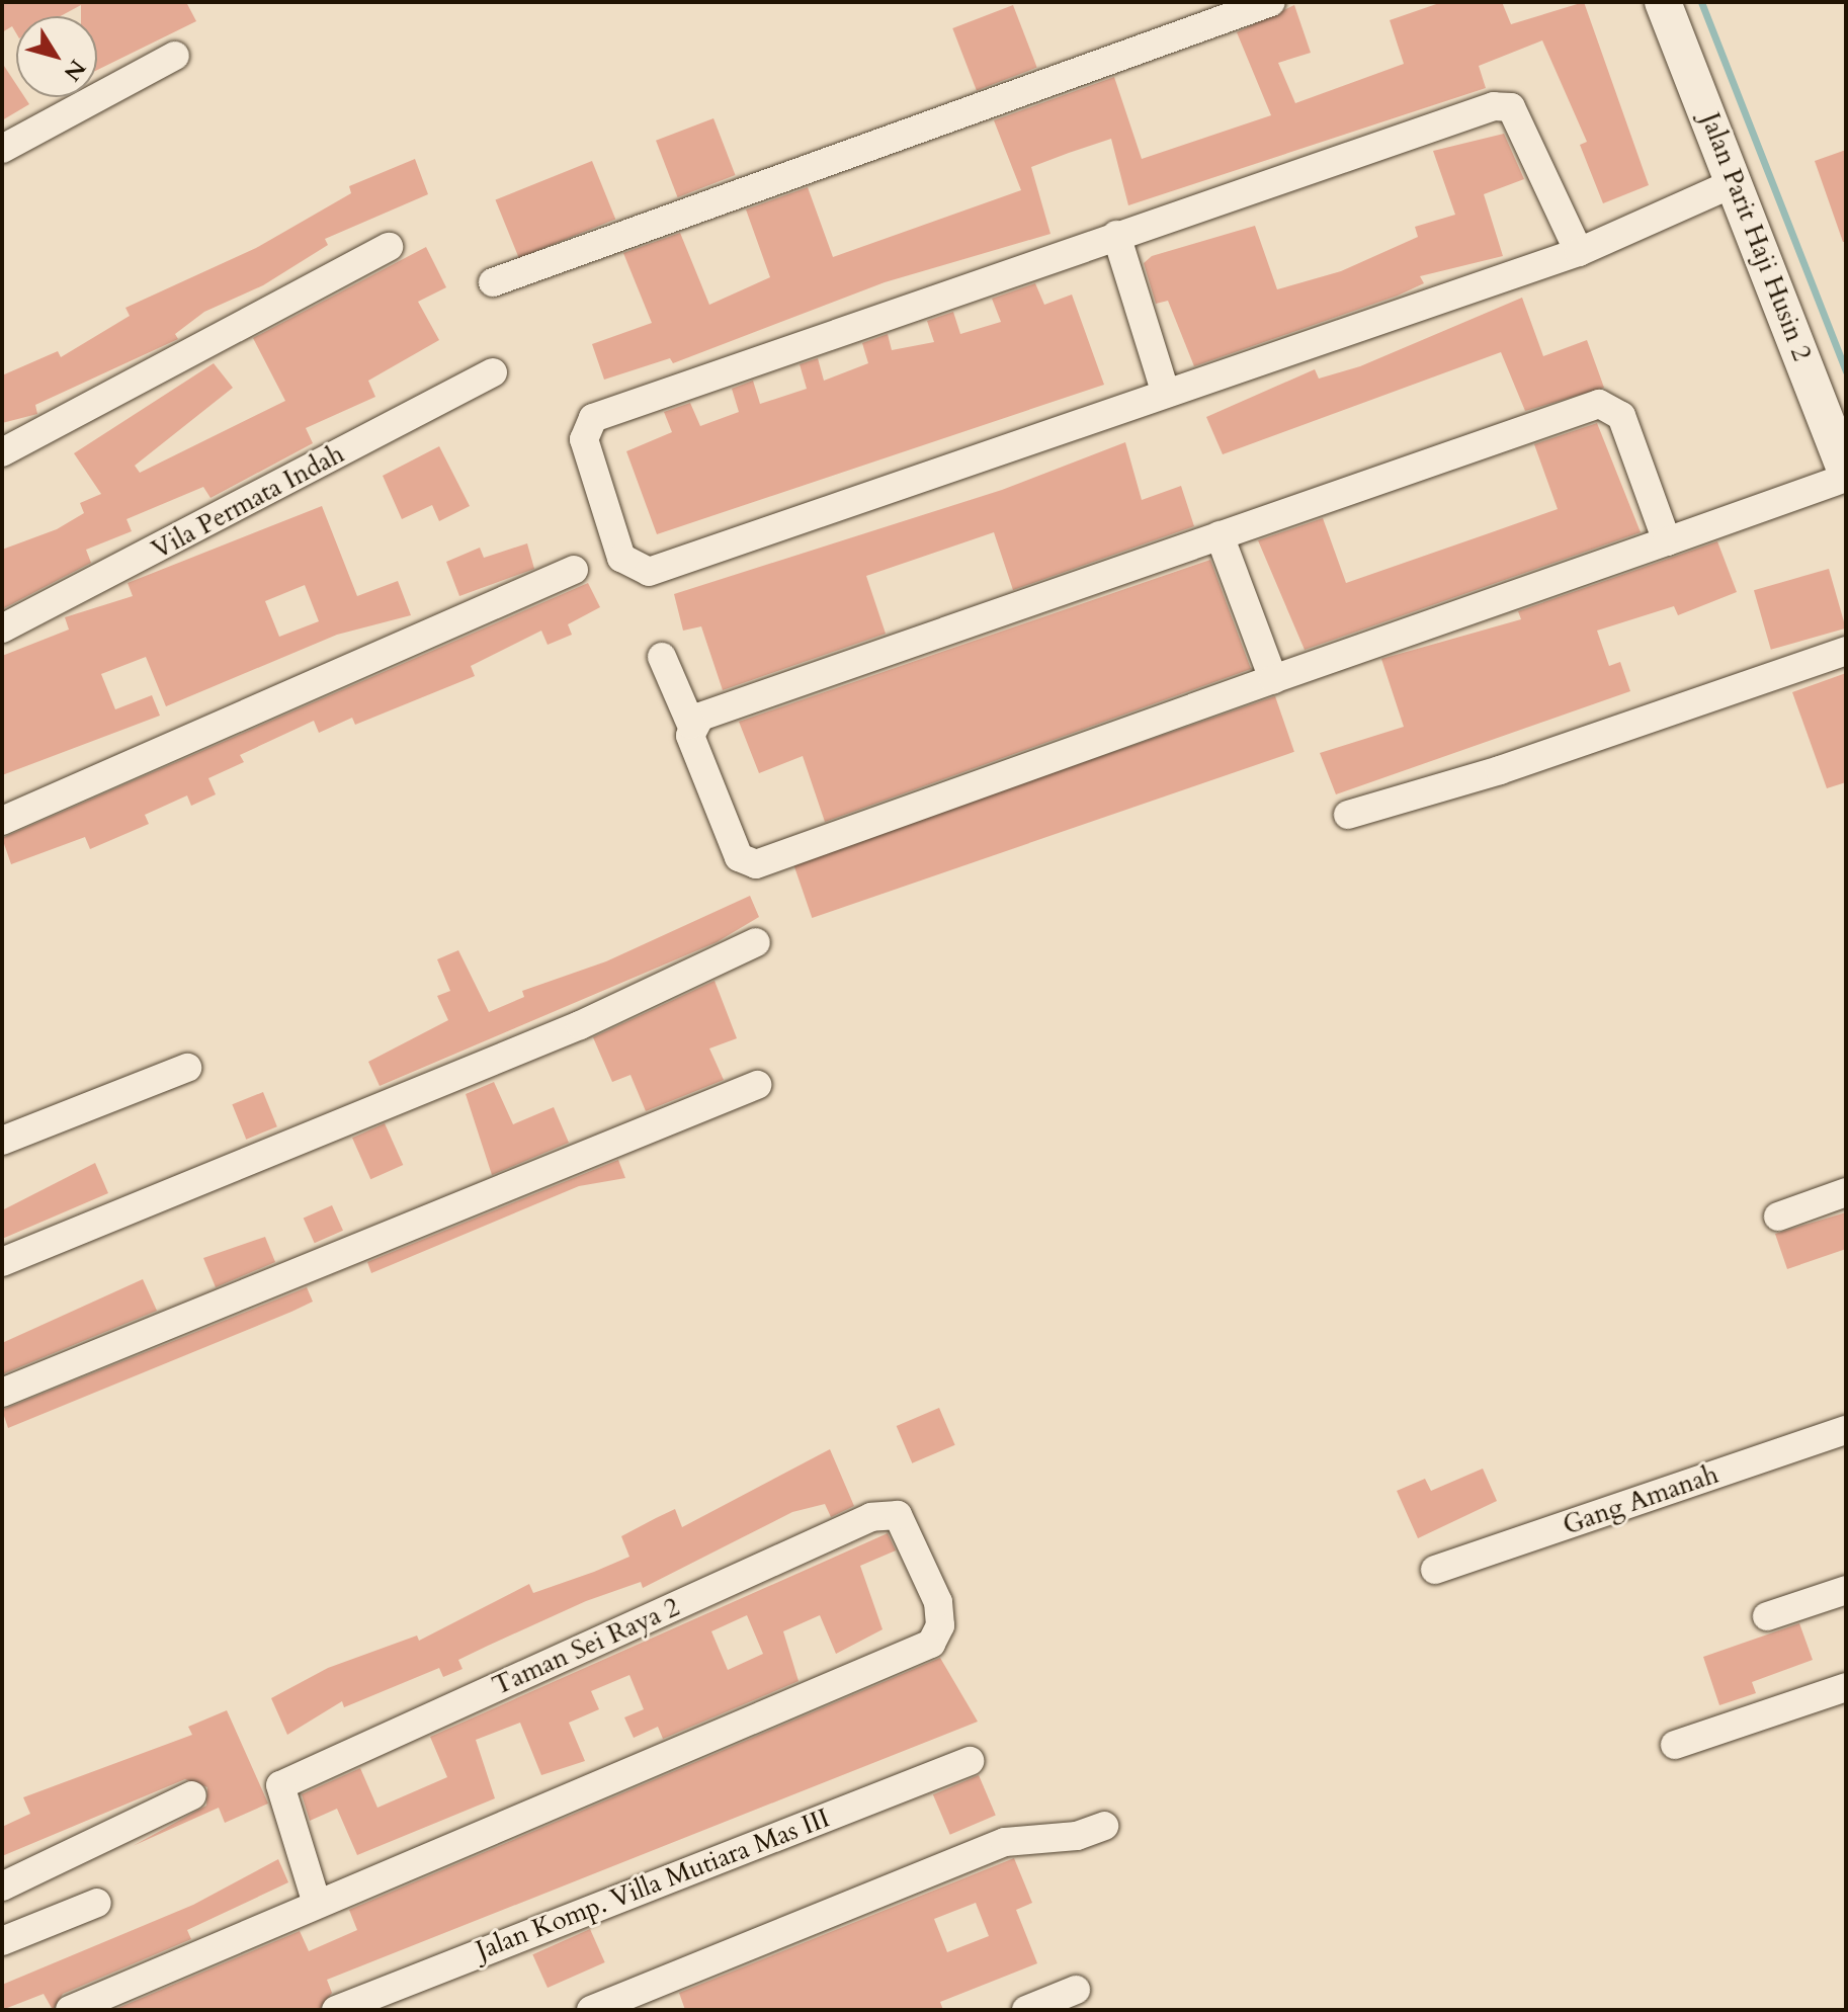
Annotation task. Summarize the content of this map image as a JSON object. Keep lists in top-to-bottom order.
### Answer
{
  "streets": {
    "street": [
      "Jalan Parit Haji Husin 2",
      "Vila Permata Indah",
      "Gang Amanah",
      "Taman Sei Raya 2",
      "Jalan Komp. Villa Mutiara Mas III"
    ]
  },
  "north": "bottom right"
}
